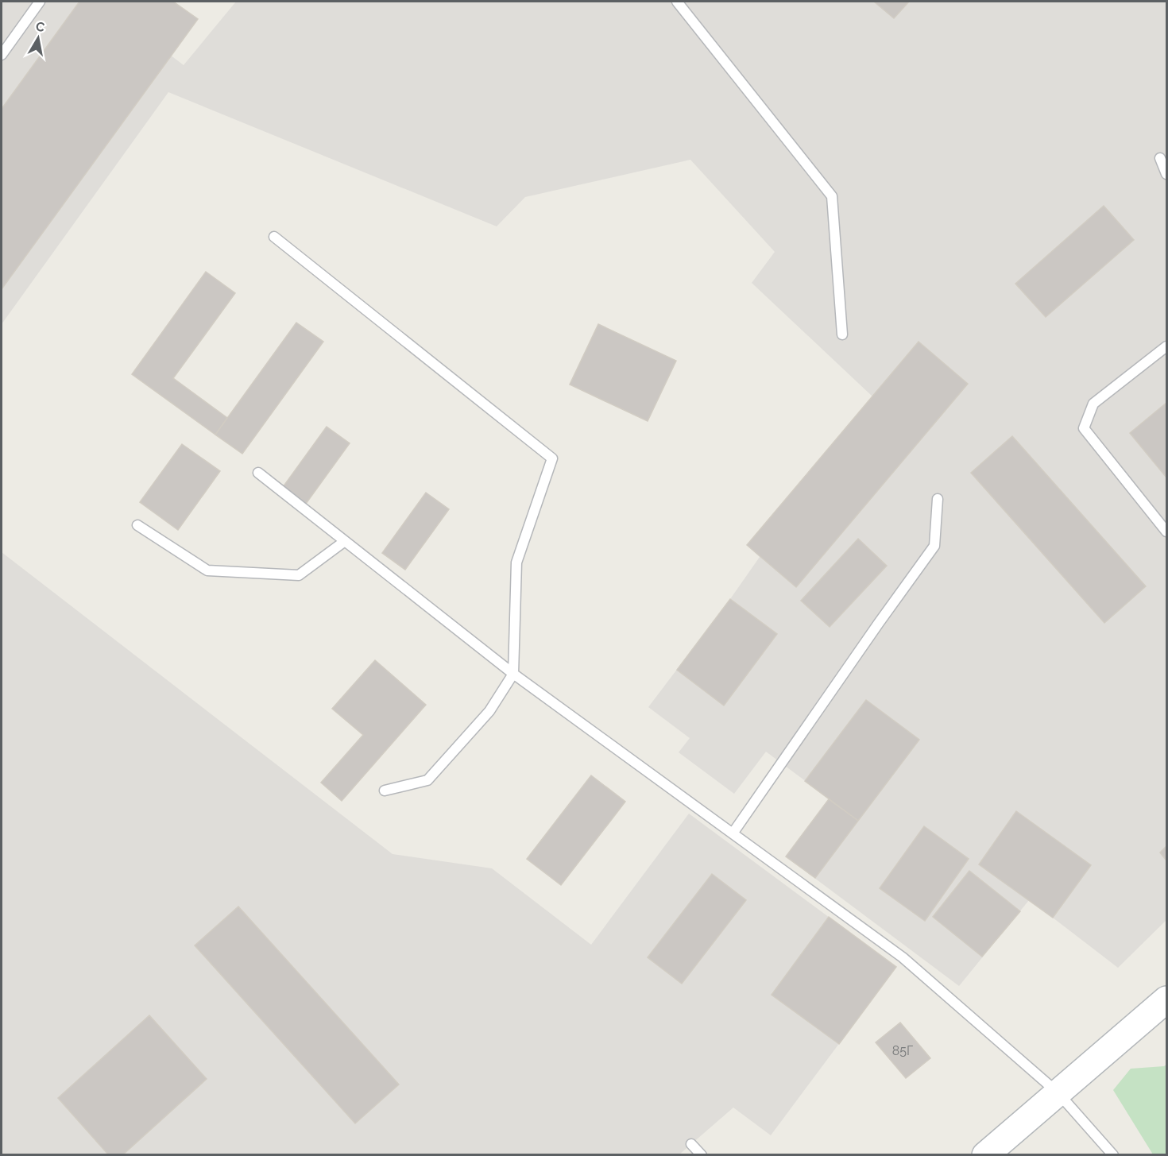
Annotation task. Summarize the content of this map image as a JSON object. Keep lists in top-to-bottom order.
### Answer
{
  "house_numbers": ["85Г"],
  "north": "top"
}
